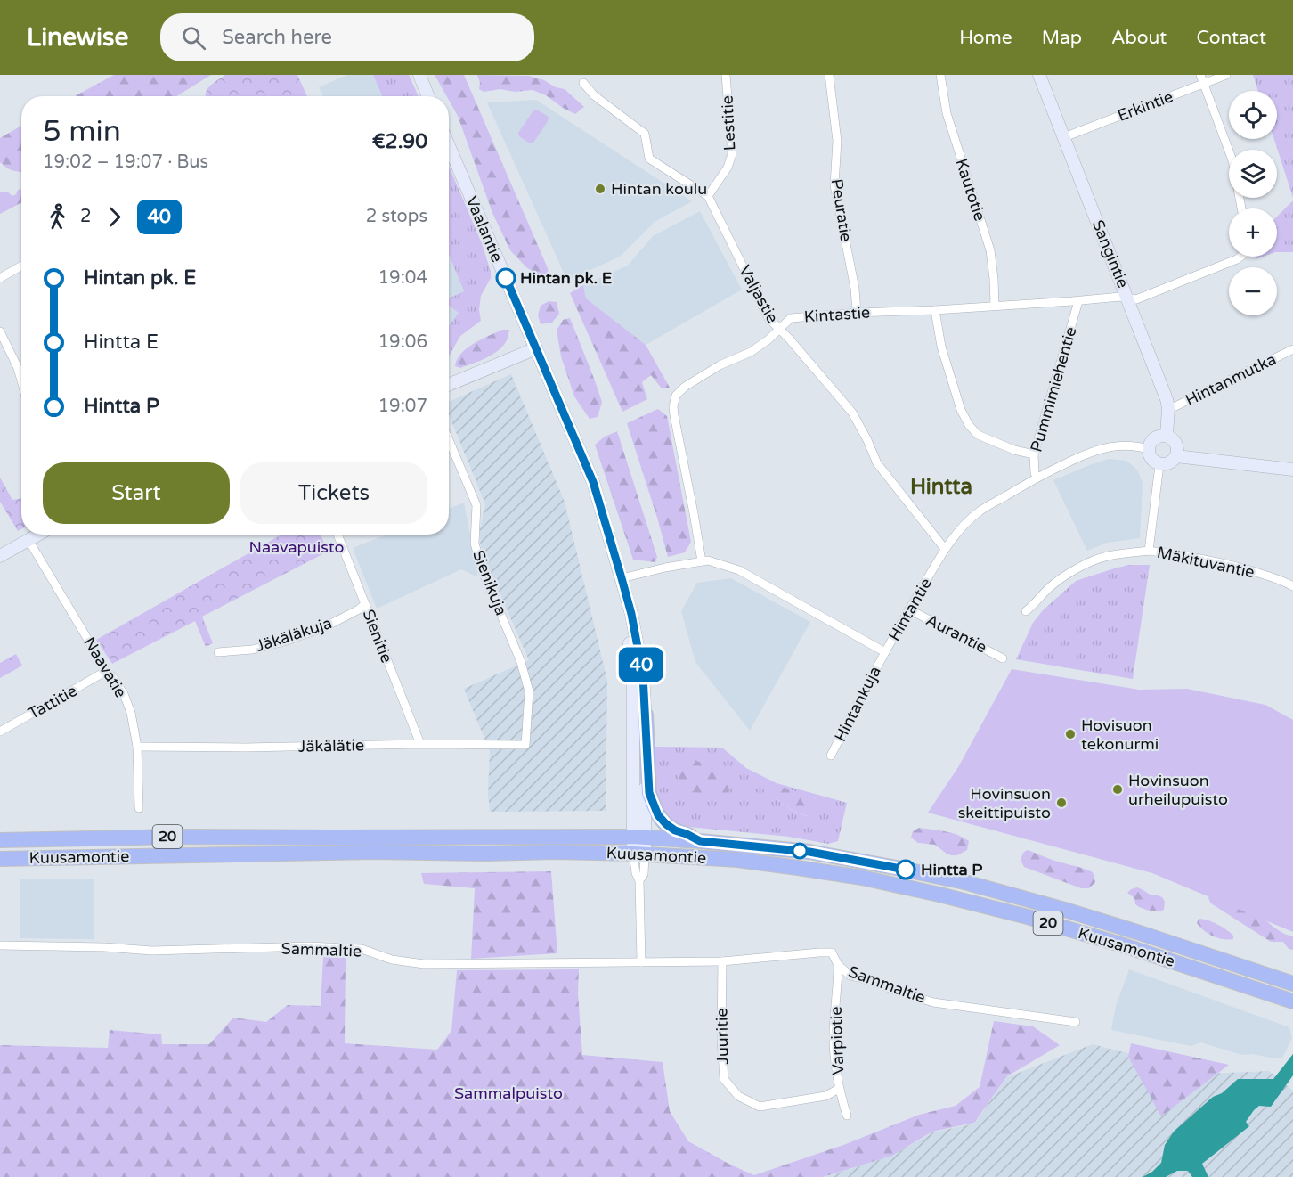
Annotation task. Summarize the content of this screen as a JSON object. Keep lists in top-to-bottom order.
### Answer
{
  "streets": {
    "highway": ["20", "Kuusamontie"],
    "street": [
      "Erkintie",
      "Lestitie",
      "Kautotie",
      "Peuratie",
      "Vaalantie",
      "Sangintie",
      "Valjastie",
      "Kintastie",
      "Hintanmutka",
      "Pummimiehentie",
      "Mäkituvantie",
      "Sienikuja",
      "Hintantie",
      "Aurantie",
      "Jäkäläkuja",
      "Sienitie",
      "Naavatie",
      "Tattitie",
      "Hintankuja",
      "Jäkälätie",
      "Sammaltie",
      "Juuritie",
      "Varpiotie"
    ]
  },
  "crossings": [
    ["Erkintie", "Sangintie"],
    ["Lestitie", "Valjastie"],
    ["Kautotie", "Kintastie"],
    ["Peuratie", "Kintastie"],
    ["Vaalantie", "Hintantie"],
    ["Vaalantie", "Kuusamontie"],
    ["Sangintie", "Kintastie"],
    ["Sangintie", "Hintanmutka"],
    ["Sangintie", "Mäkituvantie"],
    ["Sangintie", "Hintantie"],
    ["Valjastie", "Kintastie"],
    ["Valjastie", "Hintantie"],
    ["Kintastie", "Pummimiehentie"],
    ["Kintastie", "Hintantie"],
    ["Pummimiehentie", "Hintantie"],
    ["Mäkituvantie", "Hintantie"],
    ["Sienikuja", "Jäkälätie"],
    ["Hintantie", "Aurantie"],
    ["Hintantie", "Hintankuja"],
    ["Jäkäläkuja", "Sienitie"],
    ["Sienitie", "Jäkälätie"],
    ["Naavatie", "Tattitie"],
    ["Naavatie", "Jäkälätie"],
    ["Sammaltie", "Juuritie"],
    ["Sammaltie", "Varpiotie"],
    ["Juuritie", "Varpiotie"]
  ],
  "districts": ["Hintta"],
  "parks": ["Naavapuisto", "Sammalpuisto"],
  "places": [
    "Hintan koulu",
    "Hintan pk. E",
    "Hovisuon tekonurmi",
    "Hovinsuon urheilupuisto",
    "Hovinsuon skeittipuisto",
    "Hintta P"
  ],
  "lines": ["bus line 40"],
  "page": {
    "header": "Linewise",
    "search": "Search here",
    "nav": [
      "Home",
      "Map",
      "About",
      "Contact"
    ],
    "on_map": "40",
    "map_buttons": ["+", "−"],
    "heading": ["5 min", "19:02 – 19:07 · Bus", "€2.90"],
    "legs": ["2", "40", "2 stops"],
    "list": [
      {
        "name": "Hintan pk. E",
        "value": "19:04"
      },
      {
        "name": "Hintta E",
        "value": "19:06"
      },
      {
        "name": "Hintta P",
        "value": "19:07"
      }
    ],
    "buttons": ["Start", "Tickets"]
  }
}
